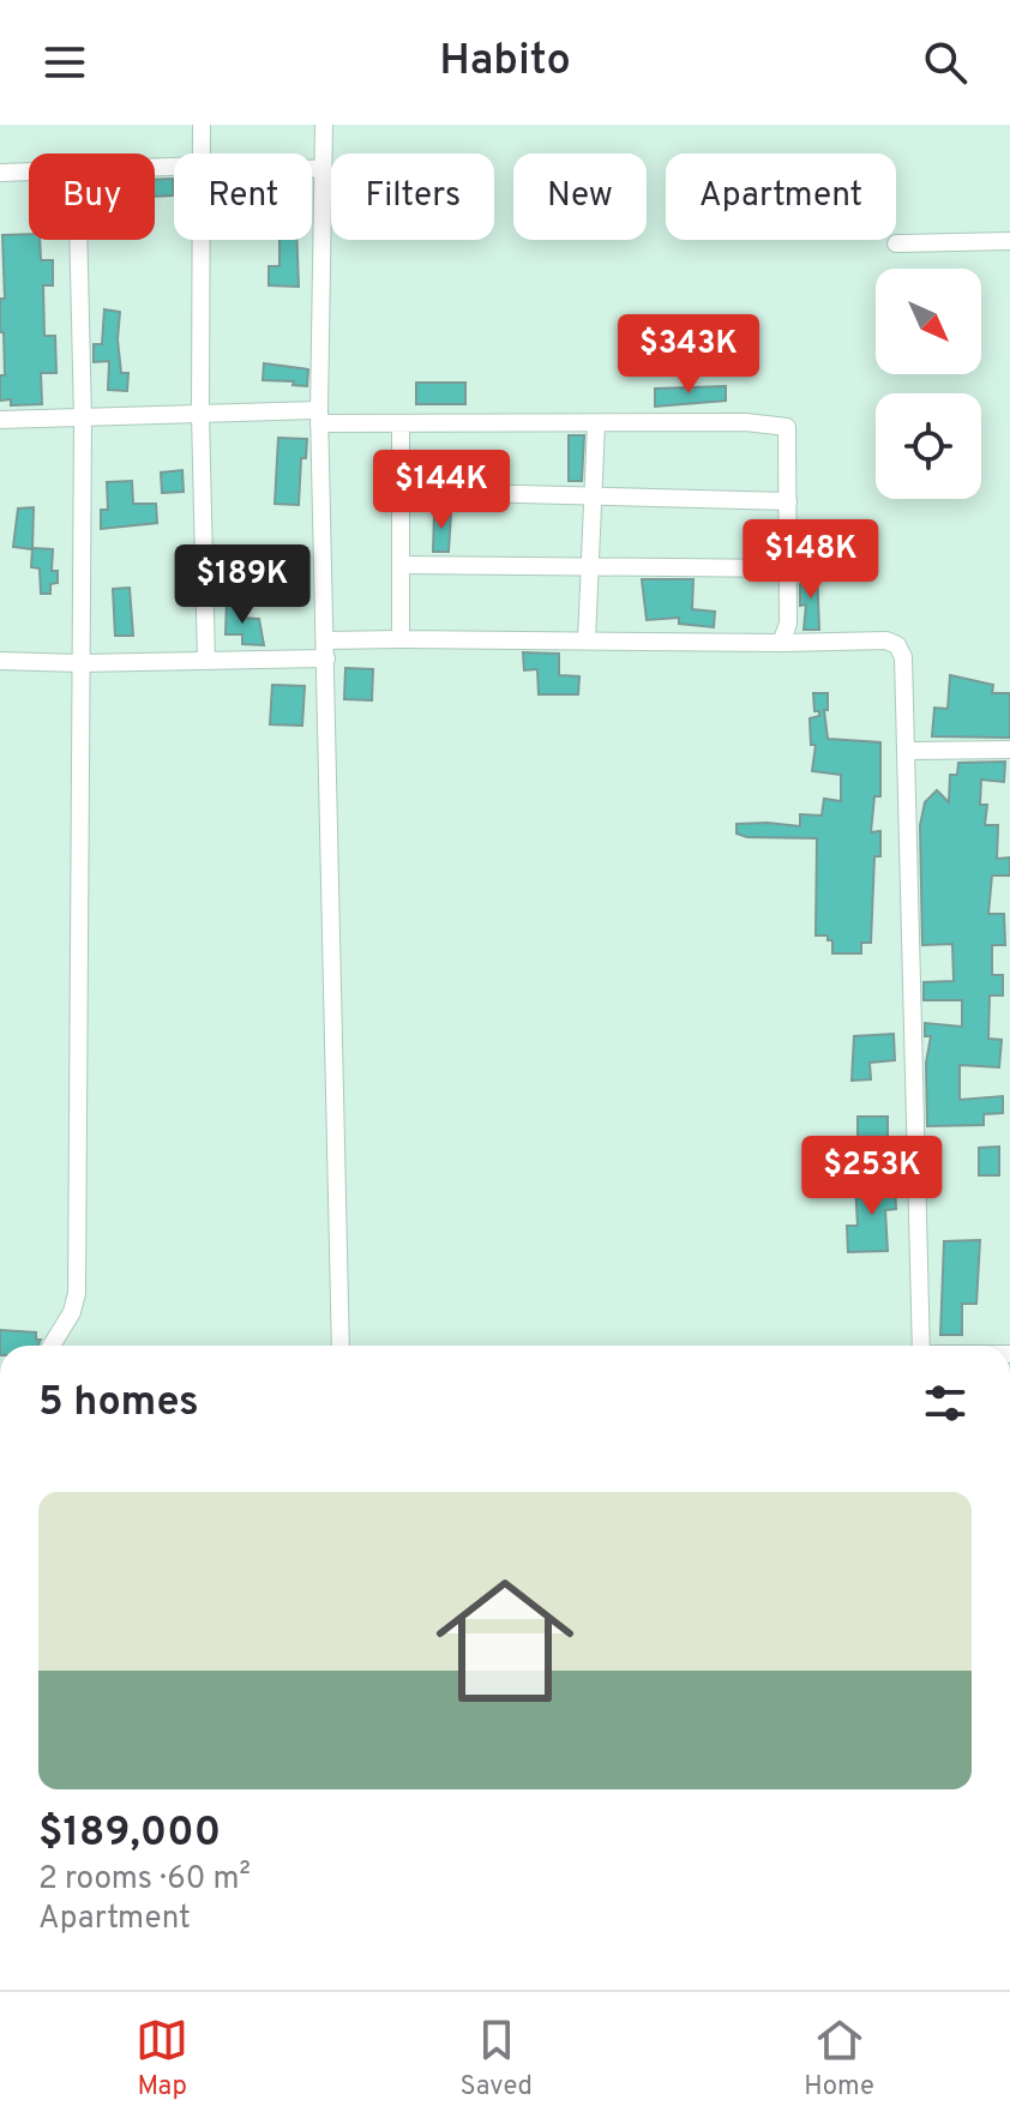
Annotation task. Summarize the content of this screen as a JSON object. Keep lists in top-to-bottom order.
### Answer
{
  "north": "bottom right",
  "page": {
    "header": "Habito",
    "chip": [
      "Buy",
      "Rent",
      "Filters",
      "New",
      "Apartment"
    ],
    "price": [
      "$343K",
      "$144K",
      "$148K",
      "$189K",
      "$253K"
    ],
    "heading": "5 homes",
    "list": [
      {
        "name": "$189,000",
        "note": "2 rooms · 60 m² · Apartment"
      }
    ],
    "tabs": ["Map", "Saved", "Home"]
  }
}
